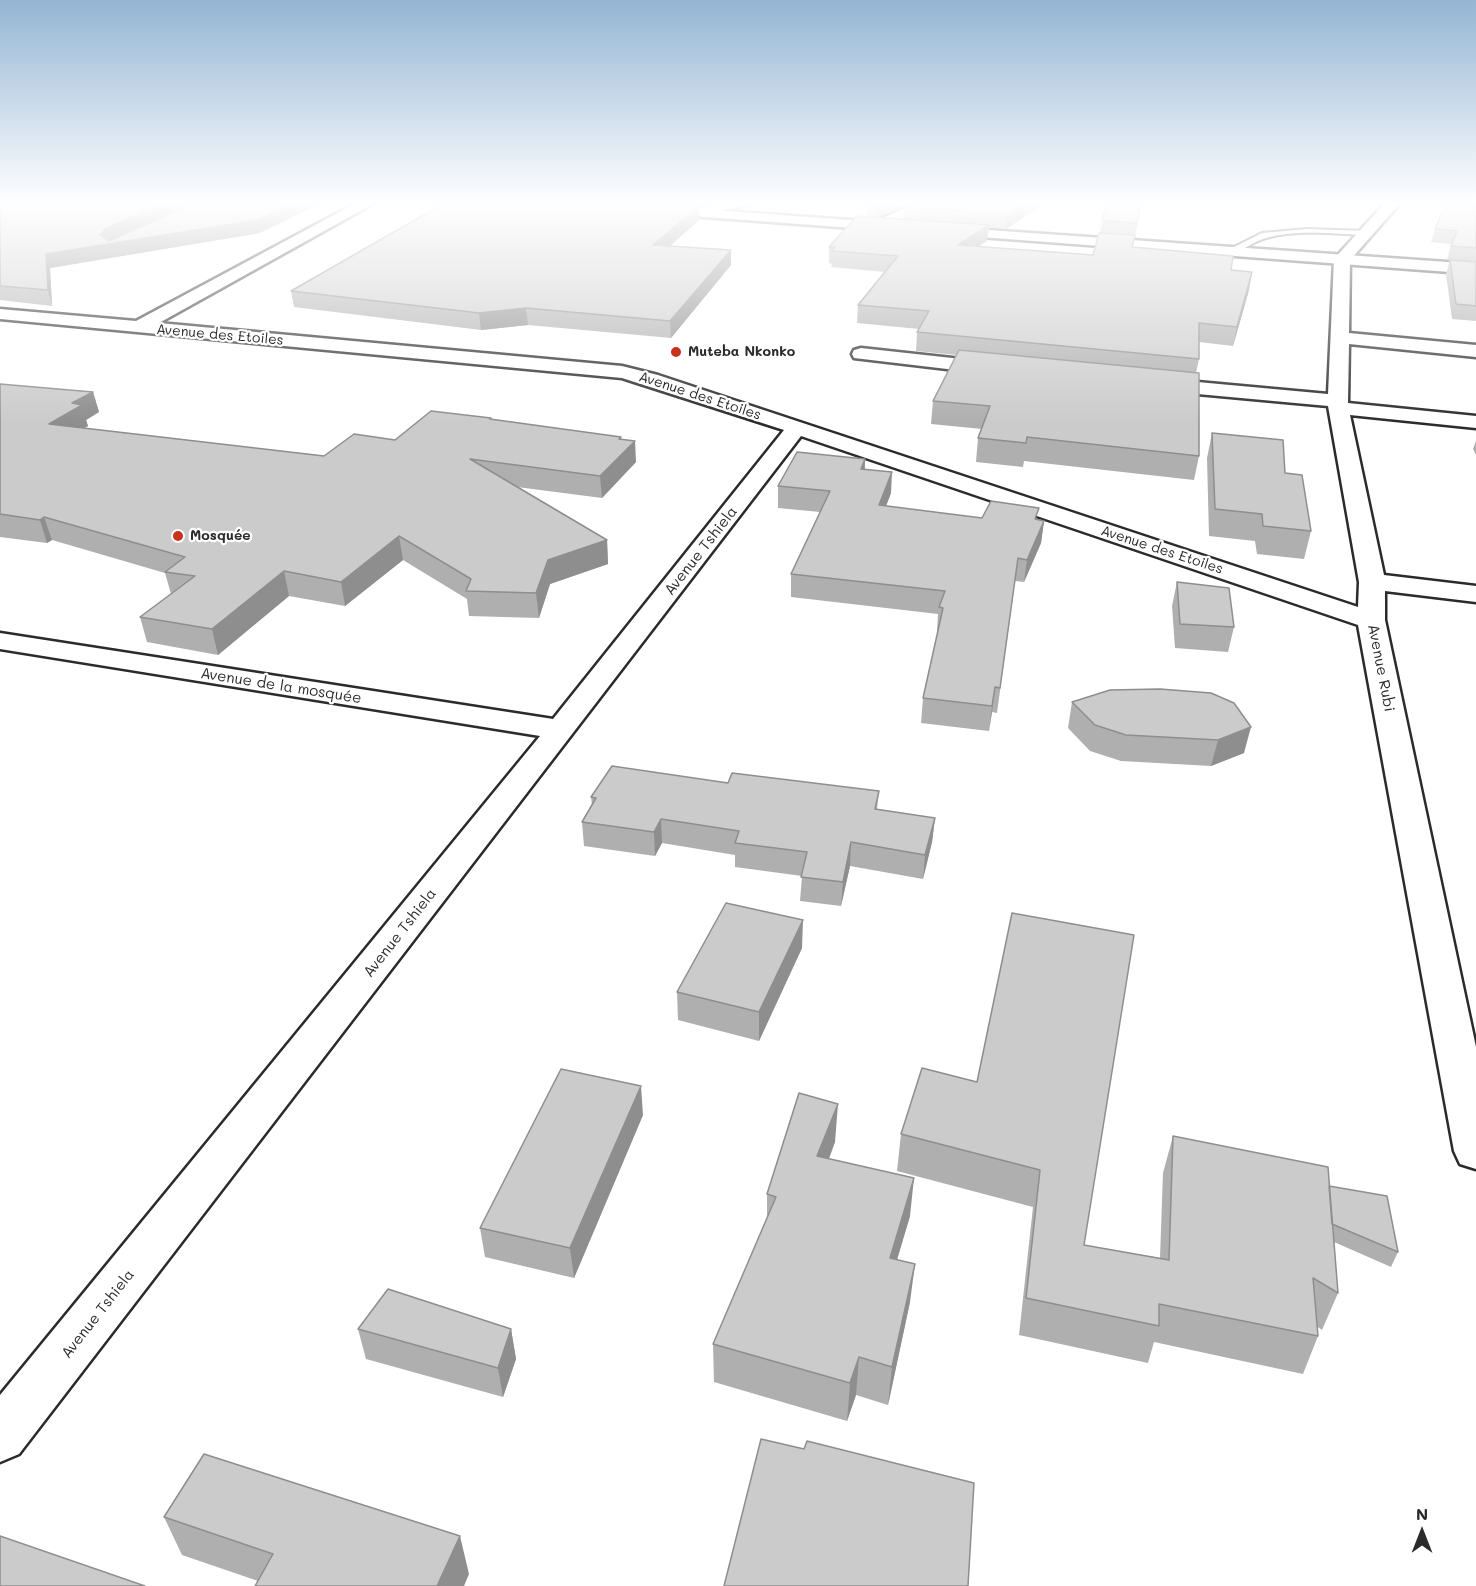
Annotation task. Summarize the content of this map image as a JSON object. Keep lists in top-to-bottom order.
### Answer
{
  "streets": {
    "street": [
      "Avenue des Etoiles",
      "Avenue Tshiela",
      "Avenue Rubi",
      "Avenue de la mosquée"
    ]
  },
  "crossings": [
    ["Avenue des Etoiles", "Avenue Tshiela"],
    ["Avenue des Etoiles", "Avenue Rubi"],
    ["Avenue Tshiela", "Avenue de la mosquée"]
  ],
  "places": ["Muteba Nkonko", "Mosquée"],
  "north": "top"
}
